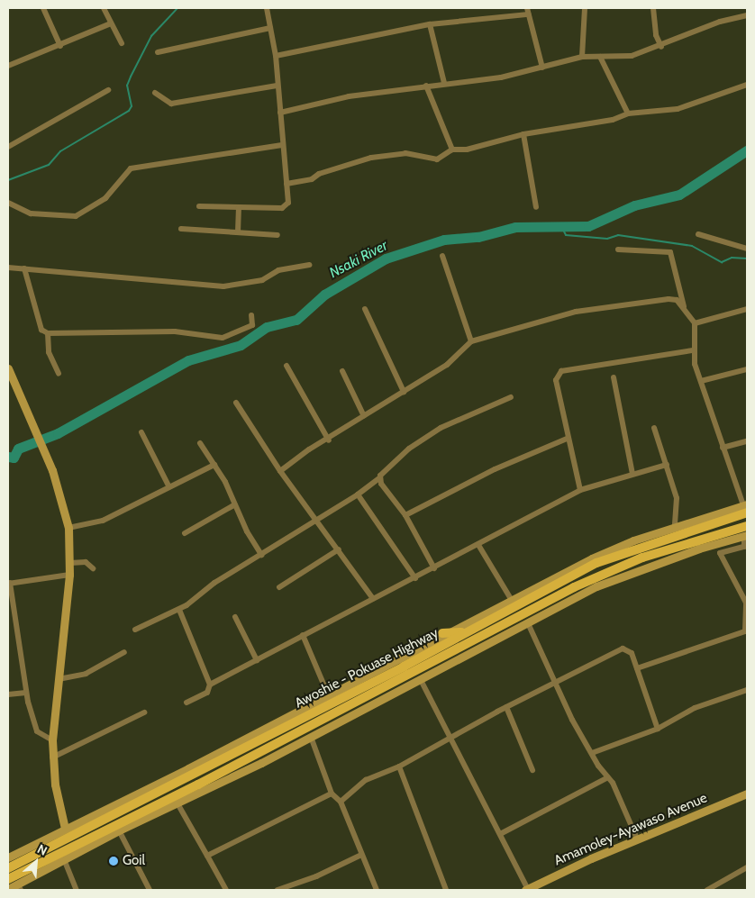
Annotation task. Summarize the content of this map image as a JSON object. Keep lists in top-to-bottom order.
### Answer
{
  "streets": {
    "main road": ["Awoshie - Pokuase Highway"],
    "street": ["Amamoley-Ayawaso Avenue"]
  },
  "water": ["Nsaki River"],
  "places": ["Goil"],
  "north": "top right"
}
